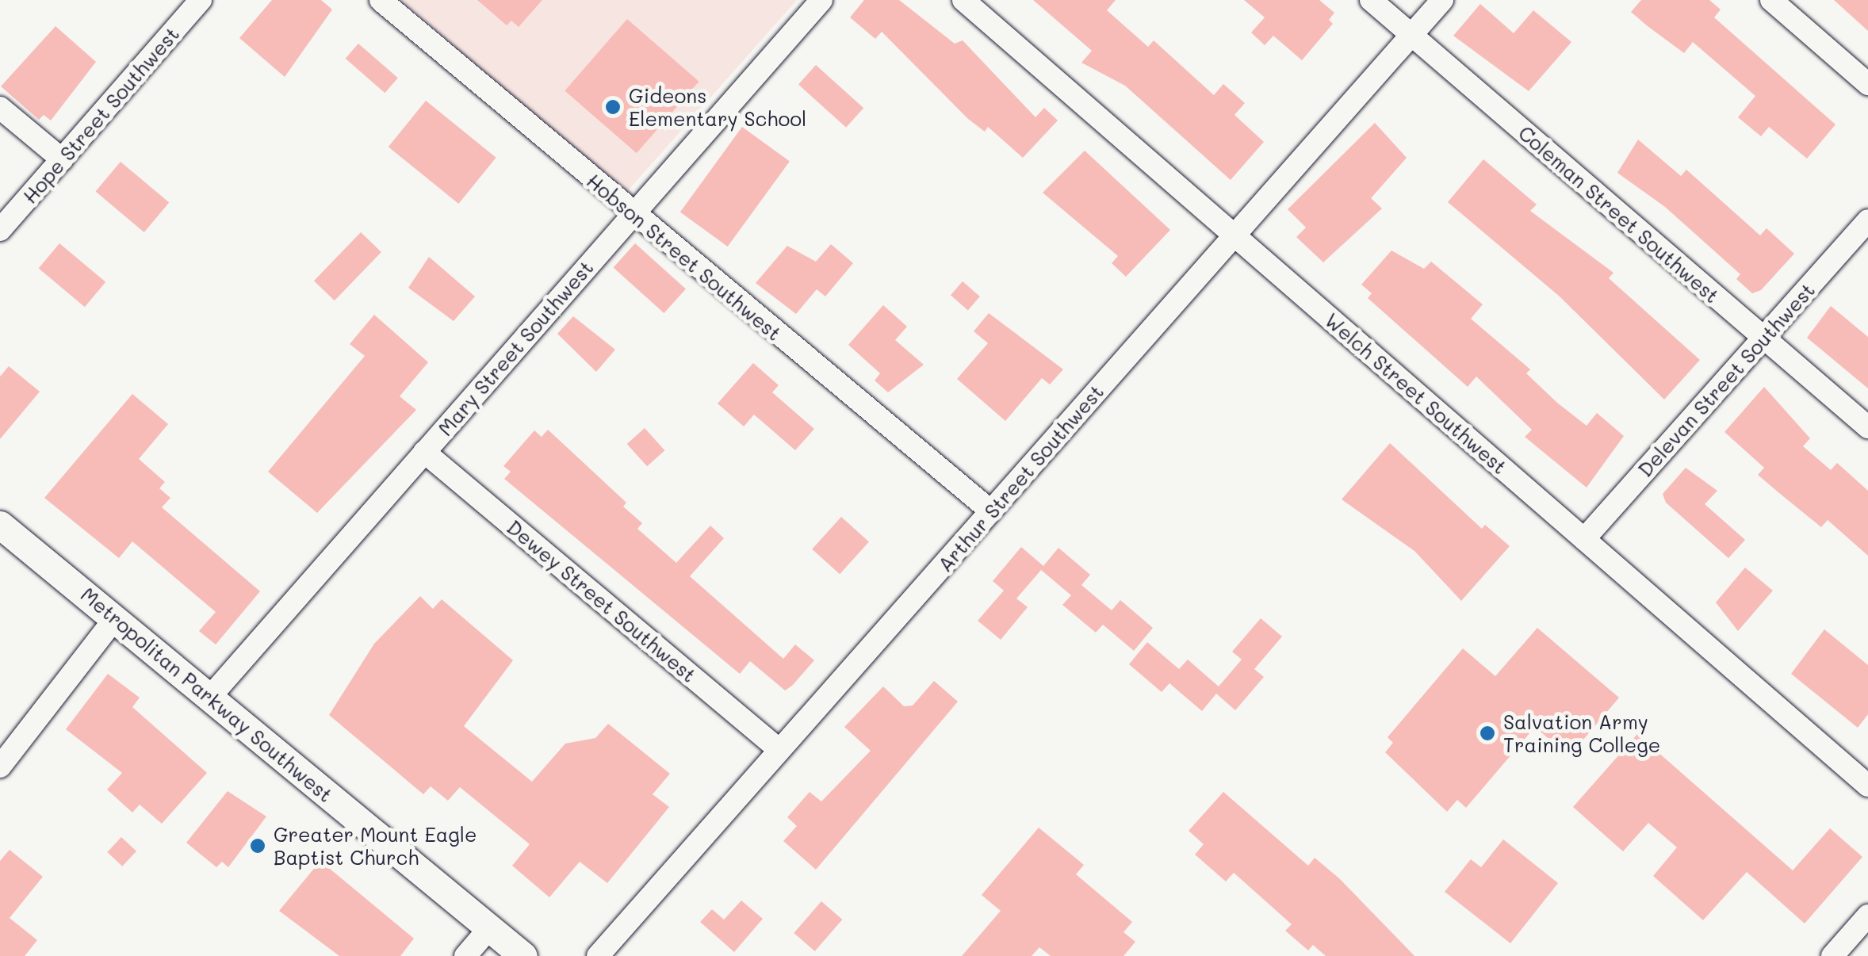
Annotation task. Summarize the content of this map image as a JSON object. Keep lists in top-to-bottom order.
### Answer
{
  "streets": {
    "main road": ["Metropolitan Parkway Southwest"],
    "street": [
      "Hope Street Southwest",
      "Coleman Street Southwest",
      "Hobson Street Southwest",
      "Mary Street Southwest",
      "Delevan Street Southwest",
      "Welch Street Southwest",
      "Arthur Street Southwest",
      "Dewey Street Southwest"
    ]
  },
  "crossings": [
    ["Coleman Street Southwest", "Delevan Street Southwest"],
    ["Coleman Street Southwest", "Arthur Street Southwest"],
    ["Hobson Street Southwest", "Mary Street Southwest"],
    ["Hobson Street Southwest", "Arthur Street Southwest"],
    ["Mary Street Southwest", "Dewey Street Southwest"],
    ["Mary Street Southwest", "Metropolitan Parkway Southwest"],
    ["Delevan Street Southwest", "Welch Street Southwest"],
    ["Welch Street Southwest", "Arthur Street Southwest"],
    ["Arthur Street Southwest", "Dewey Street Southwest"]
  ],
  "places": ["Gideons Elementary School", "Salvation Army Training College", "Greater Mount Eagle Baptist Church"]
}
